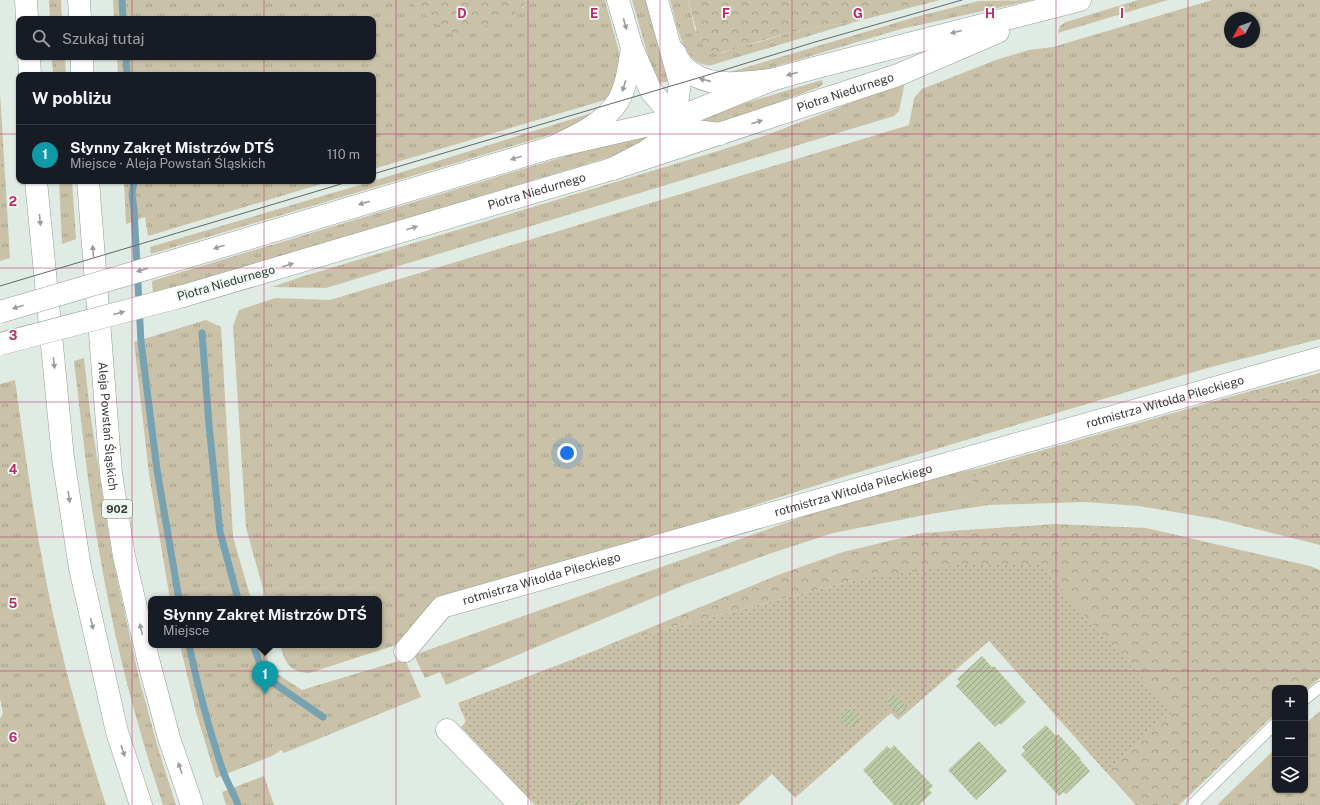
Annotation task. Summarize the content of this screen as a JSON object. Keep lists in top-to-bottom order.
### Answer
{
  "streets": {
    "main road": [
      "Piotra Niedurnego",
      "rotmistrza Witolda Pileckiego",
      "Aleja Powstań Śląskich",
      "902"
    ]
  },
  "north": "bottom left",
  "page": {
    "search": "Szukaj tutaj",
    "heading": "W pobliżu",
    "list": [
      {
        "mark": "1",
        "name": "Słynny Zakręt Mistrzów DTŚ",
        "note": "Miejsce · Aleja Powstań Śląskich",
        "value": "110 m"
      }
    ],
    "popup": ["Słynny Zakręt Mistrzów DTŚ", "Miejsce"],
    "pins": "1",
    "map_buttons": ["+", "−"]
  },
  "grid": {
    "columns": [
      "D",
      "E",
      "F",
      "G",
      "H",
      "I"
    ],
    "rows": [
      "2",
      "3",
      "4",
      "5",
      "6"
    ]
  }
}
